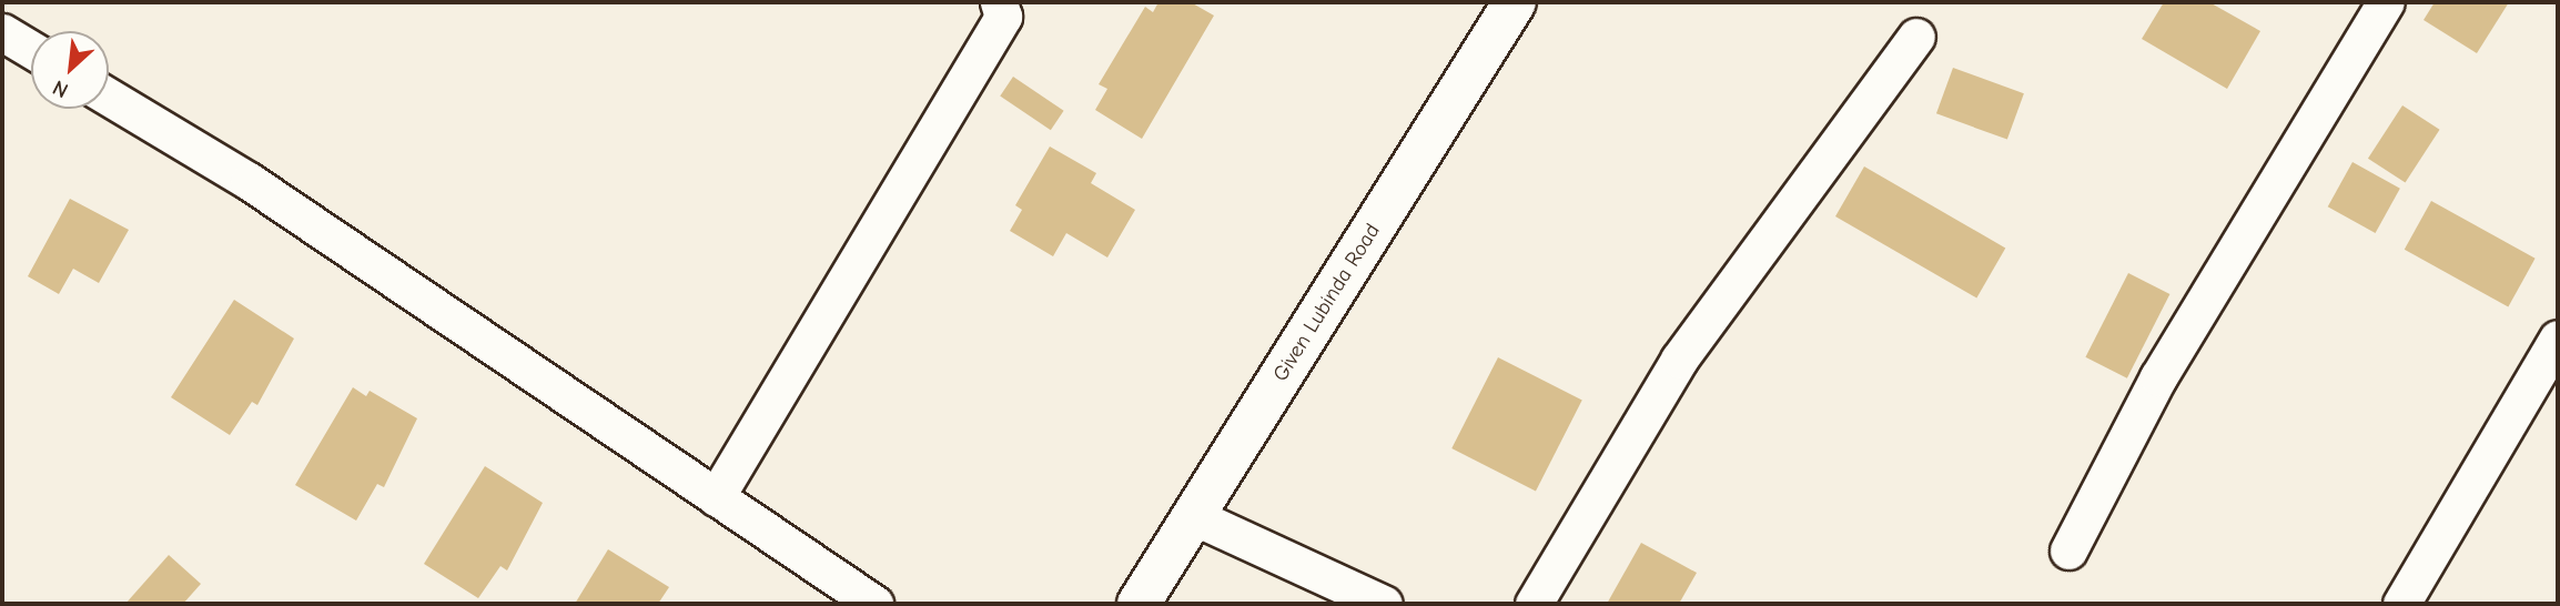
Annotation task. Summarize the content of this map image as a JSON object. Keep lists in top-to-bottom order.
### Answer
{
  "streets": {
    "street": ["Given Lubinda Road"]
  },
  "north": "bottom left"
}
